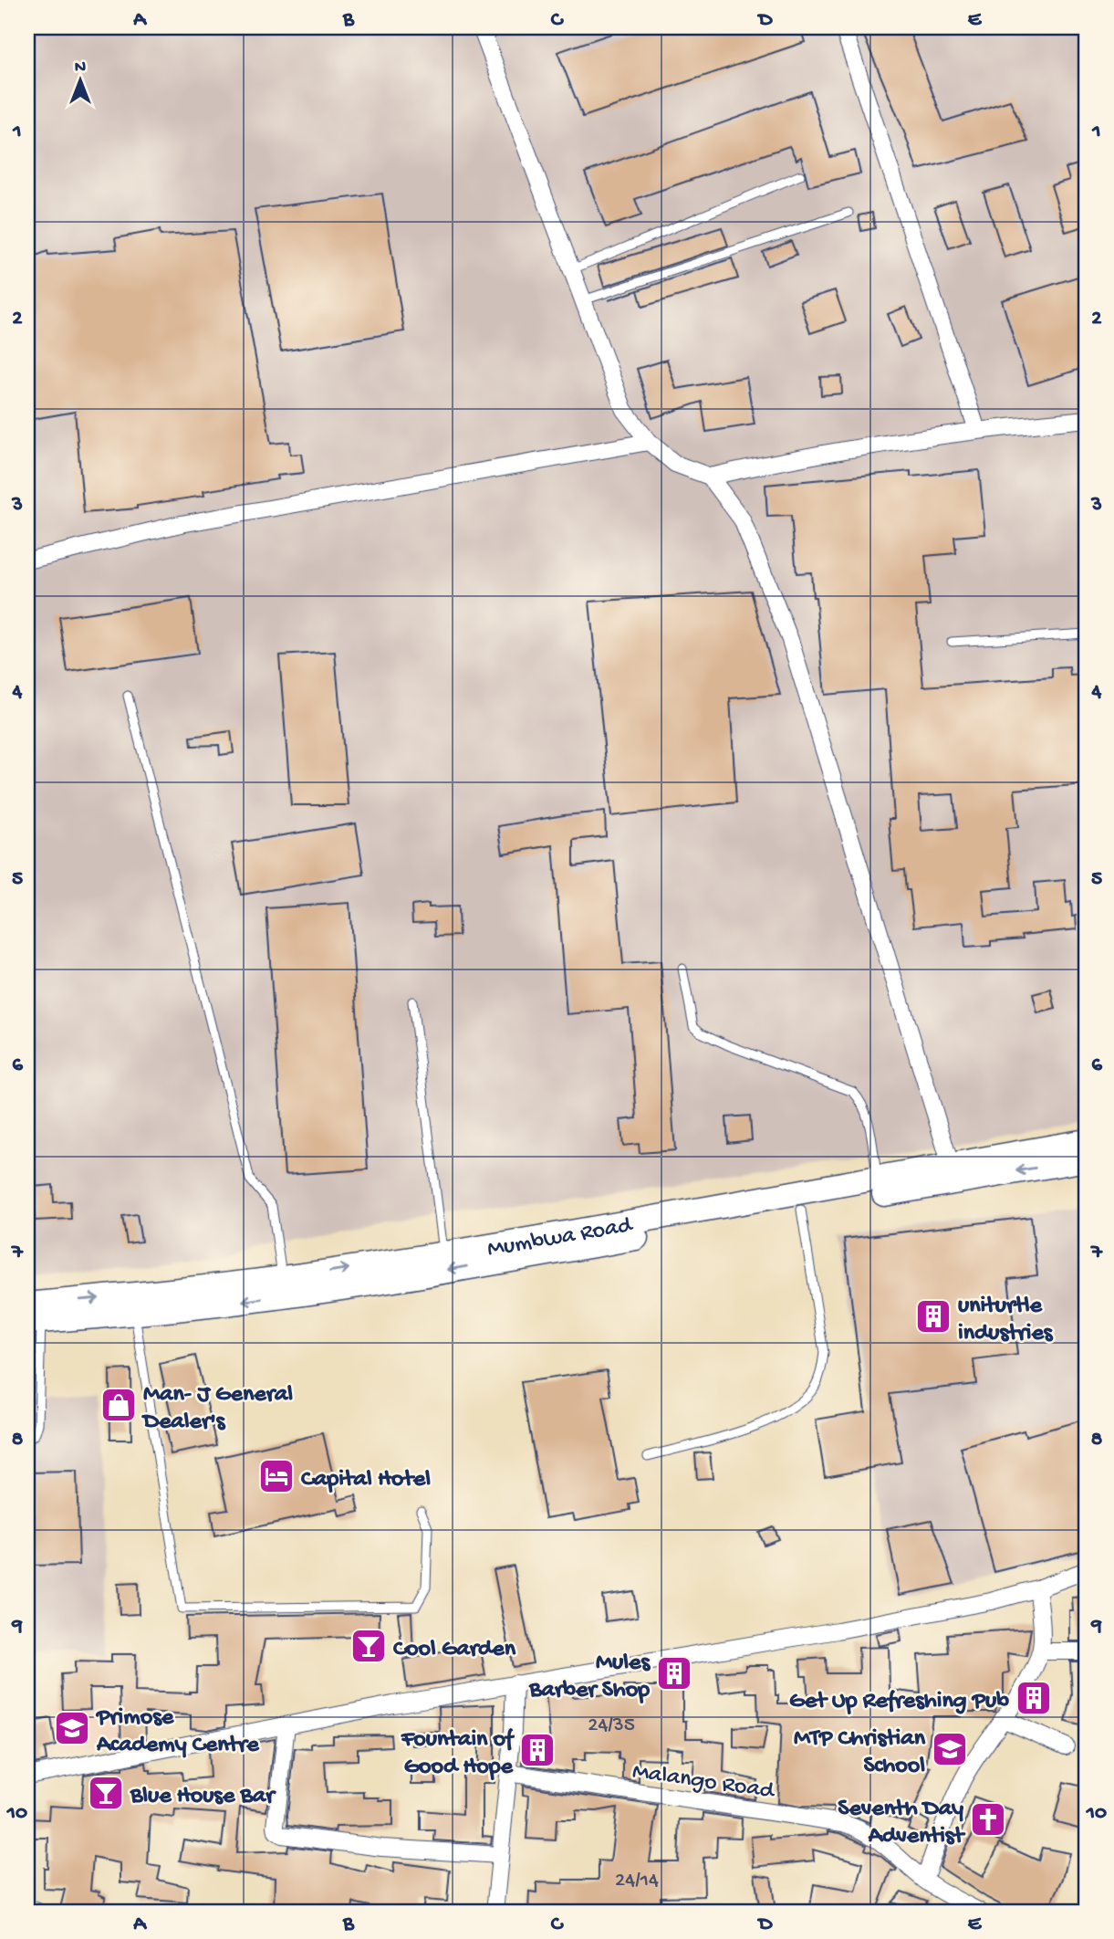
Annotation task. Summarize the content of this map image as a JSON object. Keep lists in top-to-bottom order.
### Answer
{
  "streets": {
    "main road": ["Mumbwa Road"],
    "street": ["Malango Road"]
  },
  "places": {
    "building": [
      "uniturtle industries",
      "Mules Barber Shop",
      "Get Up Refreshing Pub",
      "Fountain of Good Hope"
    ],
    "shop": ["Man- J General Dealer's"],
    "hotel": ["Capital Hotel"],
    "bar": ["Cool Garden", "Blue House Bar"],
    "school or university": ["Primose Academy Centre", "MTP Christian School"],
    "church": ["Seventh Day Adventist"]
  },
  "house_numbers": ["24/35", "24/14"],
  "north": "top",
  "grid": {
    "columns": [
      "A",
      "B",
      "C",
      "D",
      "E"
    ],
    "rows": [
      "1",
      "2",
      "3",
      "4",
      "5",
      "6",
      "7",
      "8",
      "9",
      "10"
    ]
  }
}
